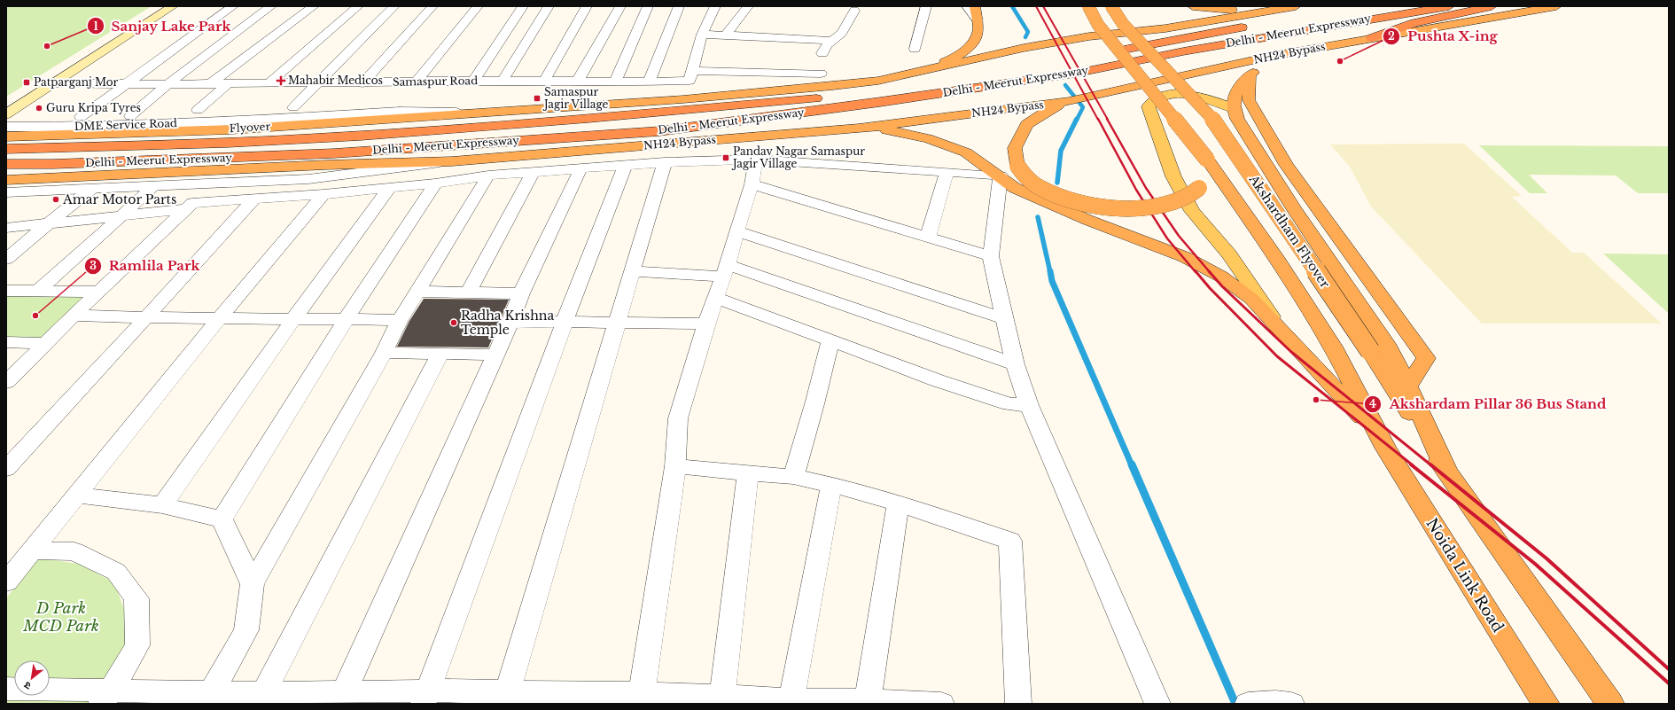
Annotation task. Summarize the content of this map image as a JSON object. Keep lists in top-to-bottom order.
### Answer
{
  "streets": {
    "highway": [
      "Delhi - Meerut Expressway",
      "NH24 Bypass",
      "Flyover",
      "Akshardham Flyover",
      "Noida Link Road"
    ],
    "street": ["Samaspur Road", "DME Service Road"]
  },
  "crossings": [
    ["Delhi - Meerut Expressway", "DME Service Road"],
    ["Delhi - Meerut Expressway", "Flyover"],
    ["DME Service Road", "Flyover"]
  ],
  "parks": ["D Park MCD Park"],
  "places": {
    "other": [
      "Sanjay Lake Park",
      "Pushta X-ing",
      "Guru Kripa Tyres",
      "Amar Motor Parts",
      "Ramlila Park",
      "Radha Krishna Temple",
      "Akshardam Pillar 36 Bus Stand"
    ],
    "health": ["Mahabir Medicos"],
    "transit": ["Patparganj Mor", "Samaspur Jagir Village", "Pandav Nagar Samaspur Jagir Village"]
  },
  "north": "bottom left"
}
